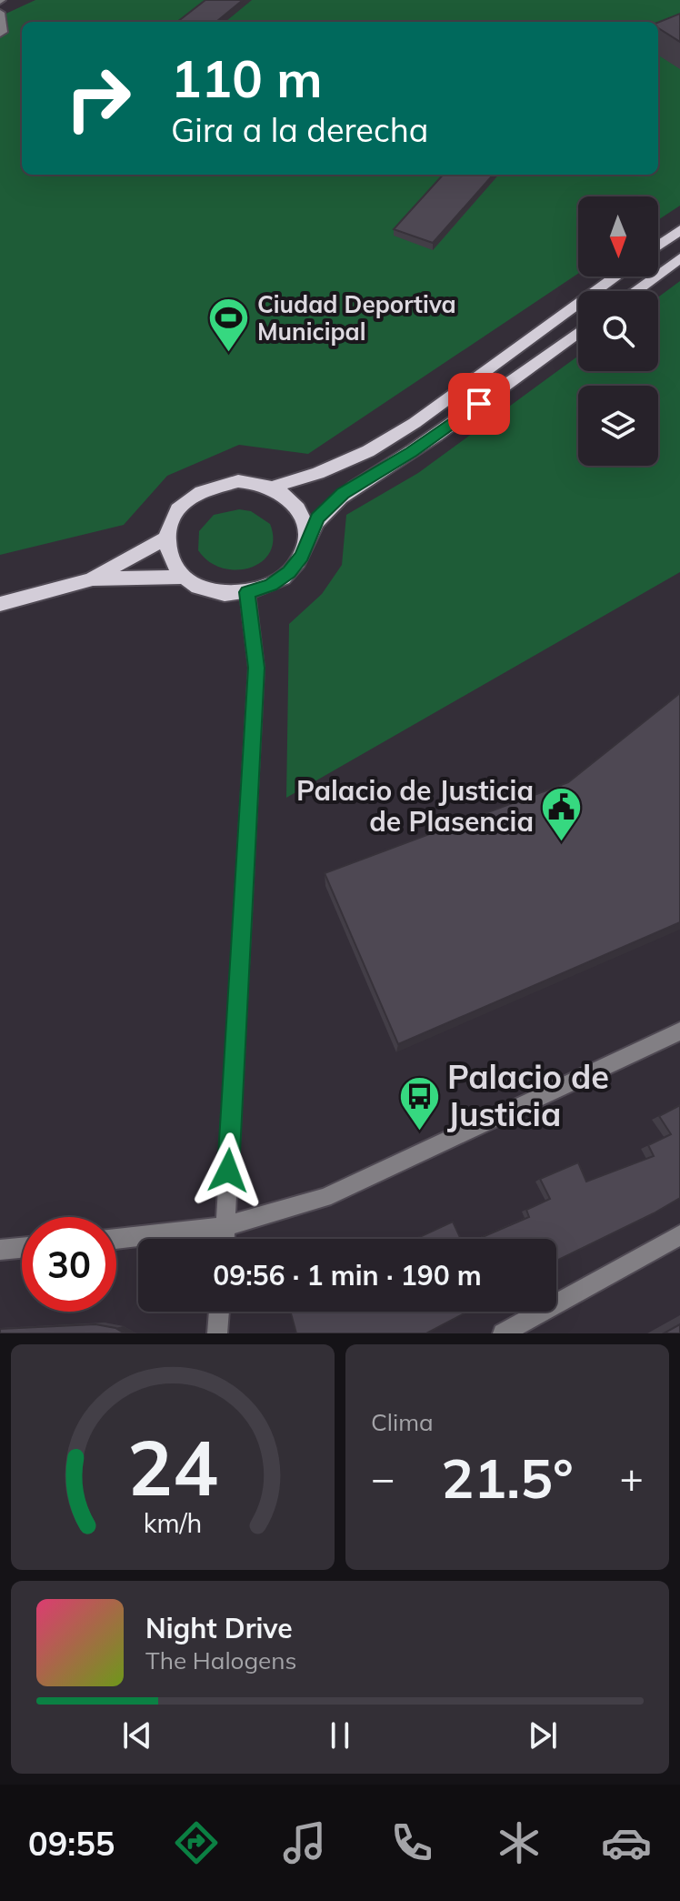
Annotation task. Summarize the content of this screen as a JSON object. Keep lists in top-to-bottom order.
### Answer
{
  "places": {
    "sports": ["Ciudad Deportiva Municipal"],
    "public building": ["Palacio de Justicia de Plasencia"],
    "bus stop": ["Palacio de Justicia"]
  },
  "north": "bottom",
  "page": {
    "turn": ["110 m", "Gira a la derecha"],
    "limit": "30",
    "trip": "09:56 · 1 min · 190 m",
    "tile": "Clima",
    "heat": ["−", "21.5°", "+"],
    "song": ["Night Drive", "The Halogens"],
    "tabs": "09:55",
    "gauge": ["24", "km/h"]
  }
}
